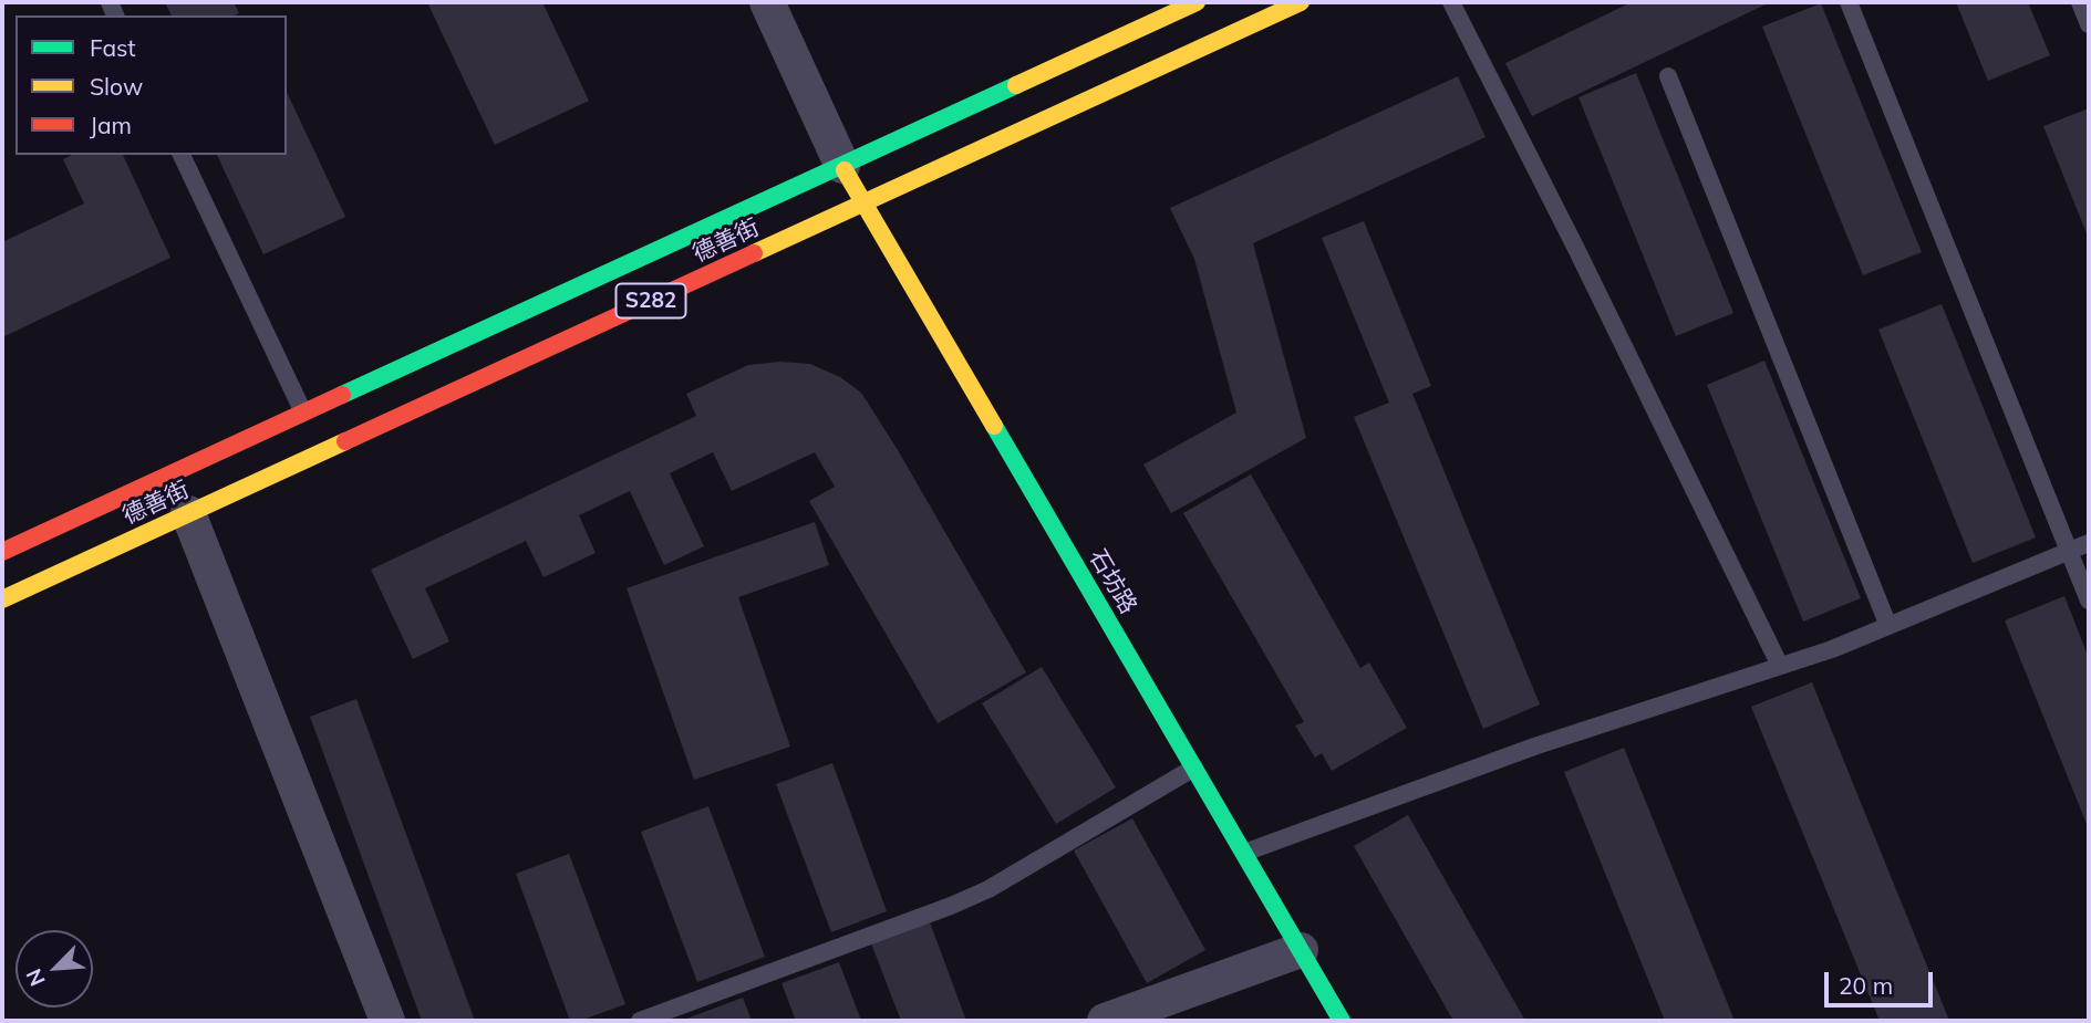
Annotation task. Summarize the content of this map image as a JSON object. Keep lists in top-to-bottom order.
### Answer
{
  "streets": {
    "main road": ["德善街", "S282", "石坊路"]
  },
  "crossings": [
    ["德善街", "石坊路"]
  ],
  "legend": ["Fast", "Slow", "Jam"],
  "scale_bar": "20 m",
  "north": "bottom left"
}
